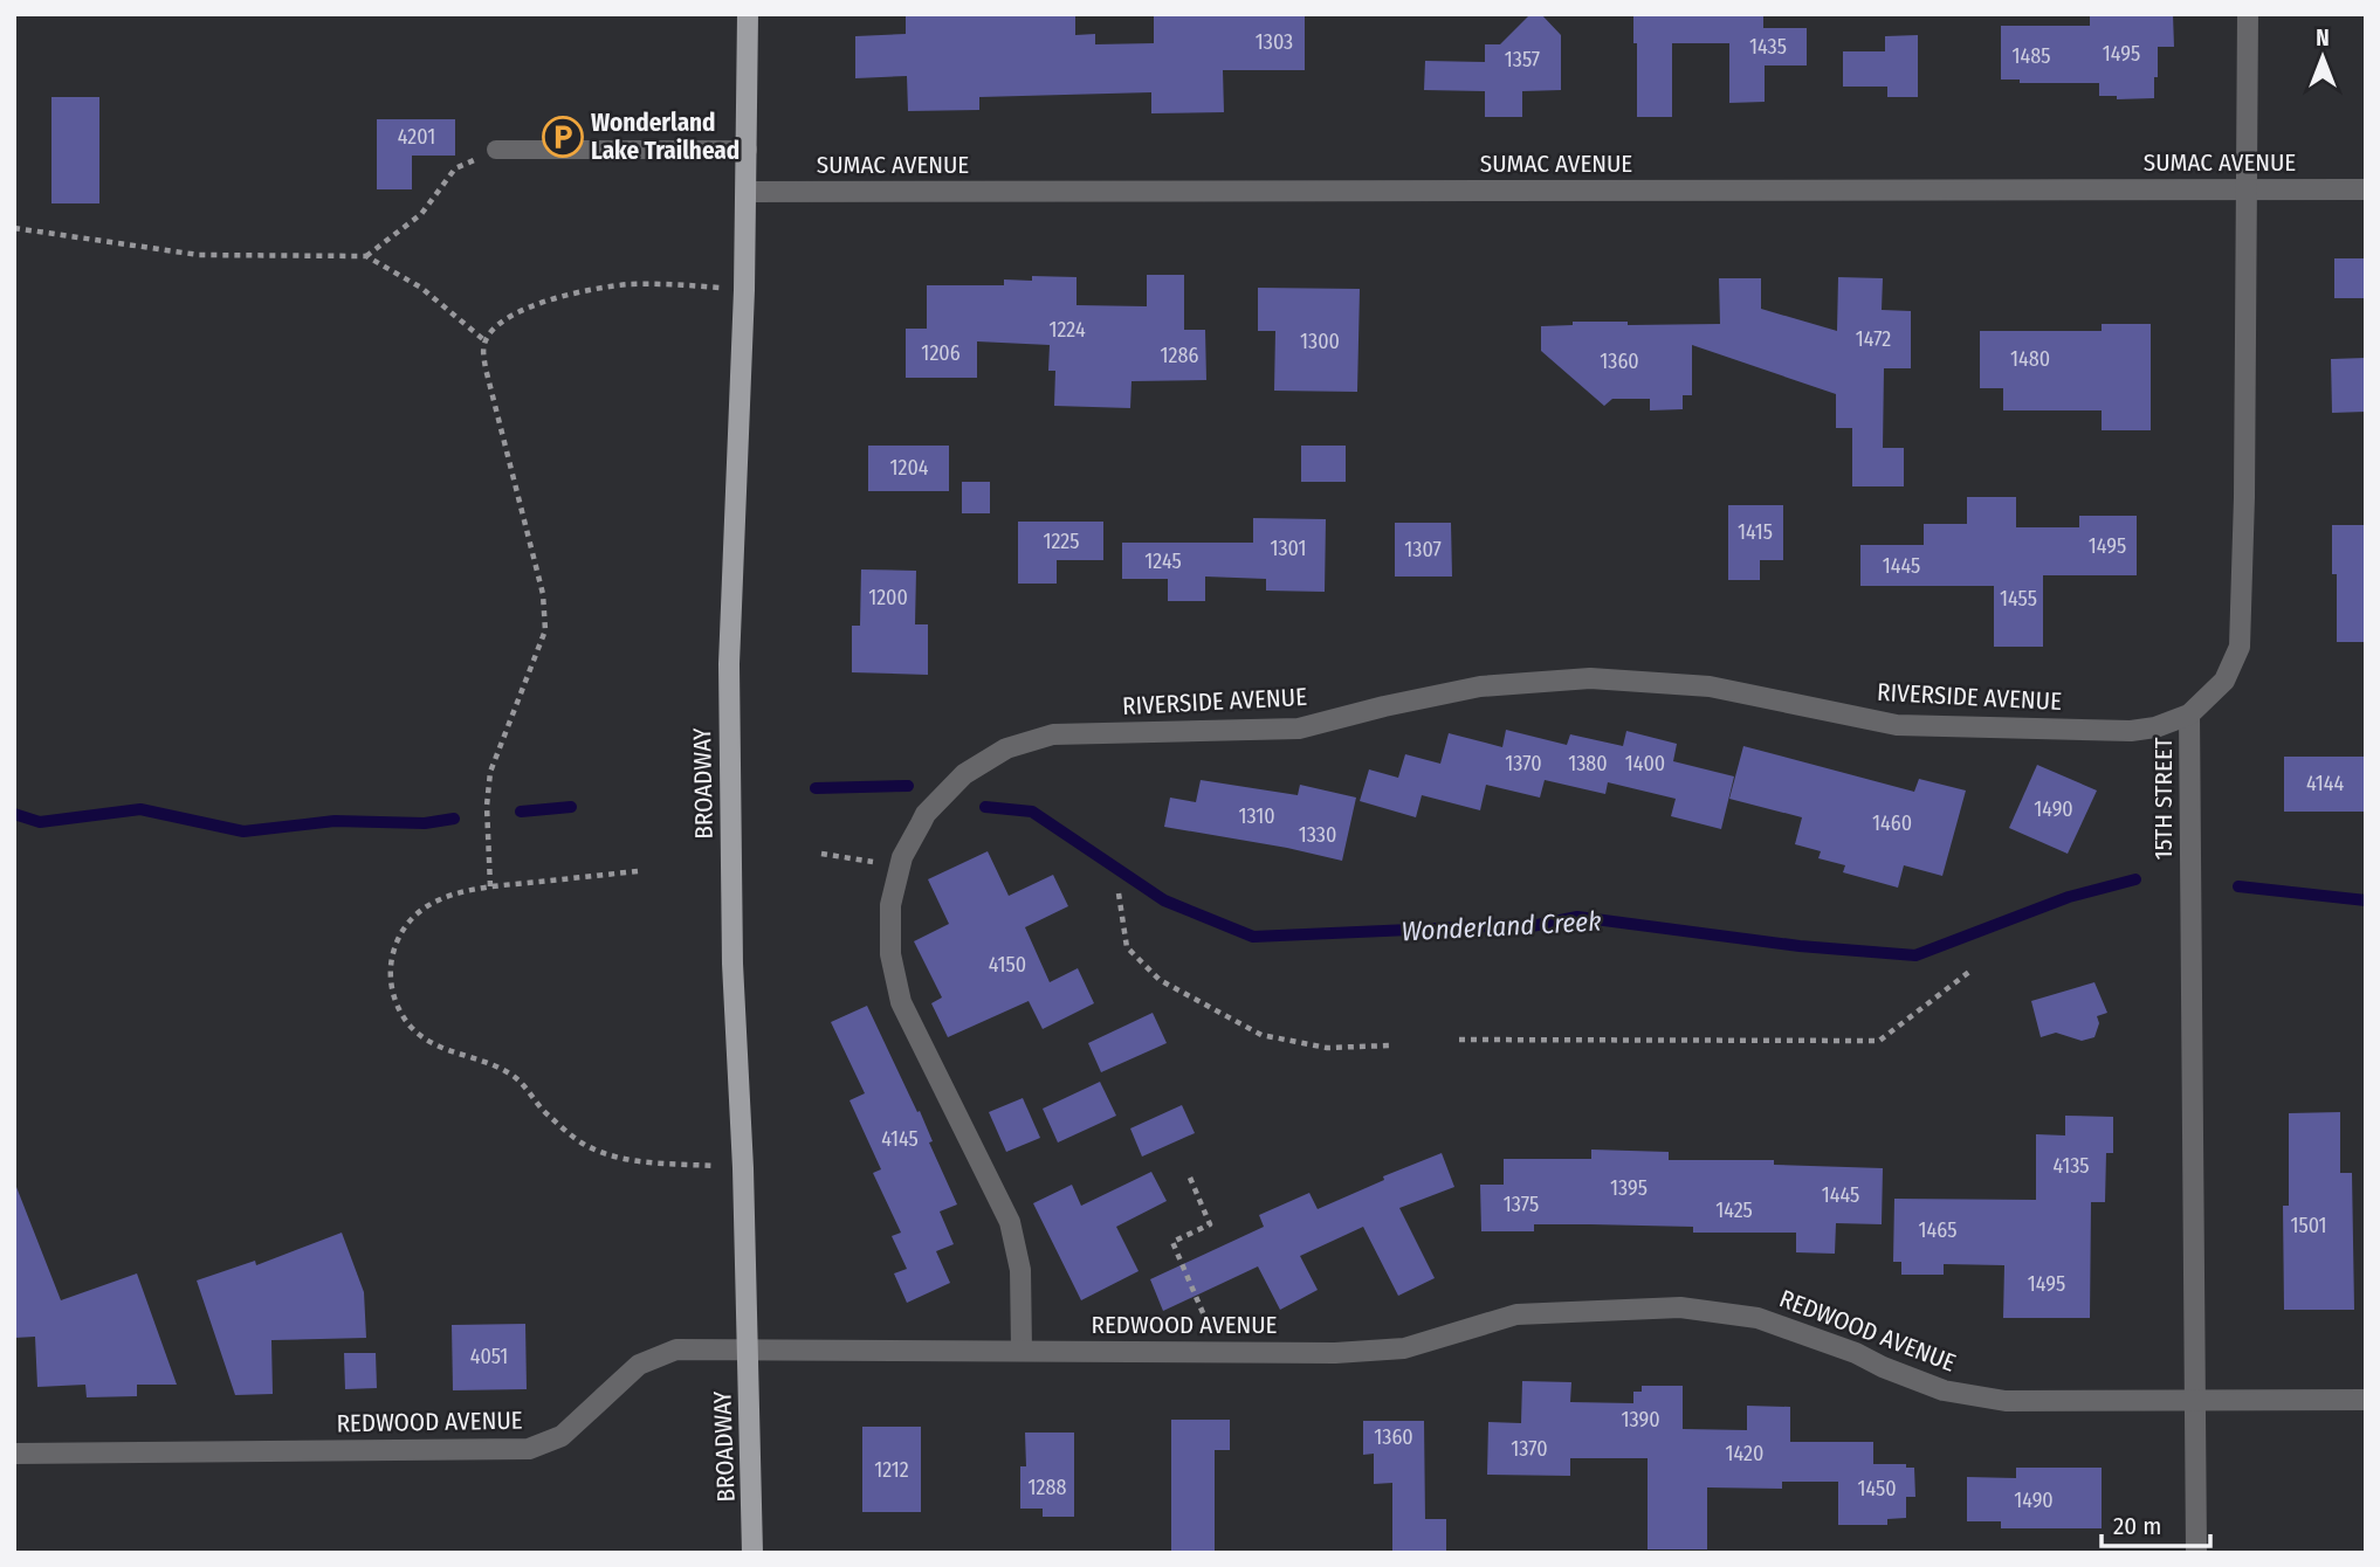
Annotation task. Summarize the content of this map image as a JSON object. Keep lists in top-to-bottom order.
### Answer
{
  "streets": {
    "main road": ["BROADWAY"],
    "street": [
      "SUMAC AVENUE",
      "RIVERSIDE AVENUE",
      "15TH STREET",
      "REDWOOD AVENUE"
    ]
  },
  "crossings": [
    ["SUMAC AVENUE", "BROADWAY"],
    ["SUMAC AVENUE", "15TH STREET"],
    ["RIVERSIDE AVENUE", "15TH STREET"],
    ["RIVERSIDE AVENUE", "REDWOOD AVENUE"],
    ["BROADWAY", "REDWOOD AVENUE"],
    ["15TH STREET", "REDWOOD AVENUE"]
  ],
  "water": ["Wonderland Creek"],
  "places": {
    "parking": ["Wonderland Lake Trailhead"]
  },
  "house_numbers": [
    "1303",
    "1435",
    "1495",
    "1485",
    "1357",
    "4201",
    "1224",
    "1472",
    "1300",
    "1206",
    "1286",
    "1480",
    "1360",
    "1204",
    "1415",
    "1225",
    "1495",
    "1301",
    "1307",
    "1245",
    "1445",
    "1200",
    "1455",
    "1370",
    "1380",
    "1400",
    "4144",
    "1490",
    "1310",
    "1460",
    "1330",
    "4150",
    "4145",
    "4135",
    "1395",
    "1445",
    "1375",
    "1425",
    "1501",
    "1465",
    "1495",
    "4051",
    "1390",
    "1360",
    "1370",
    "1420",
    "1212",
    "1288",
    "1450",
    "1490"
  ],
  "scale_bar": "20 m",
  "north": "top"
}
